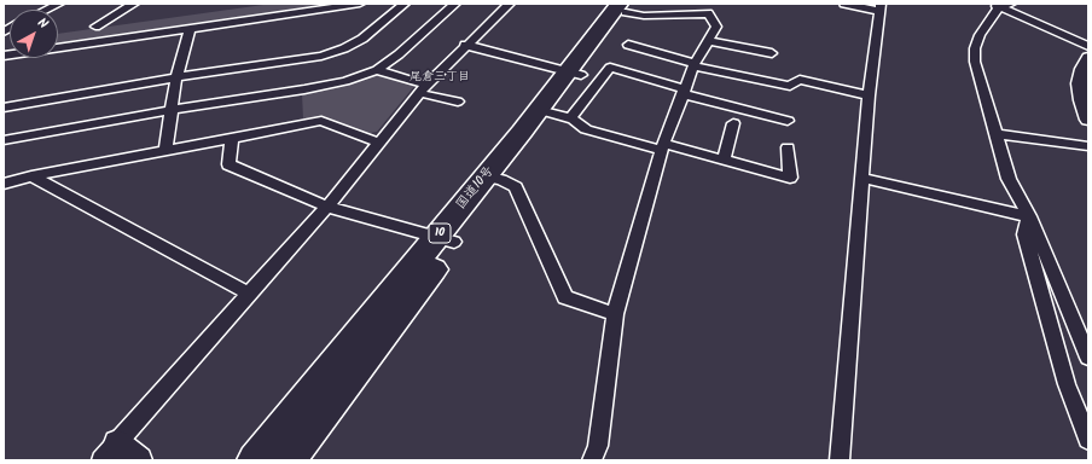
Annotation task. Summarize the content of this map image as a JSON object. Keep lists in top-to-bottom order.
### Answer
{
  "streets": {
    "highway": ["国道10号", "10"]
  },
  "districts": ["尾倉三丁目"],
  "north": "top right"
}
